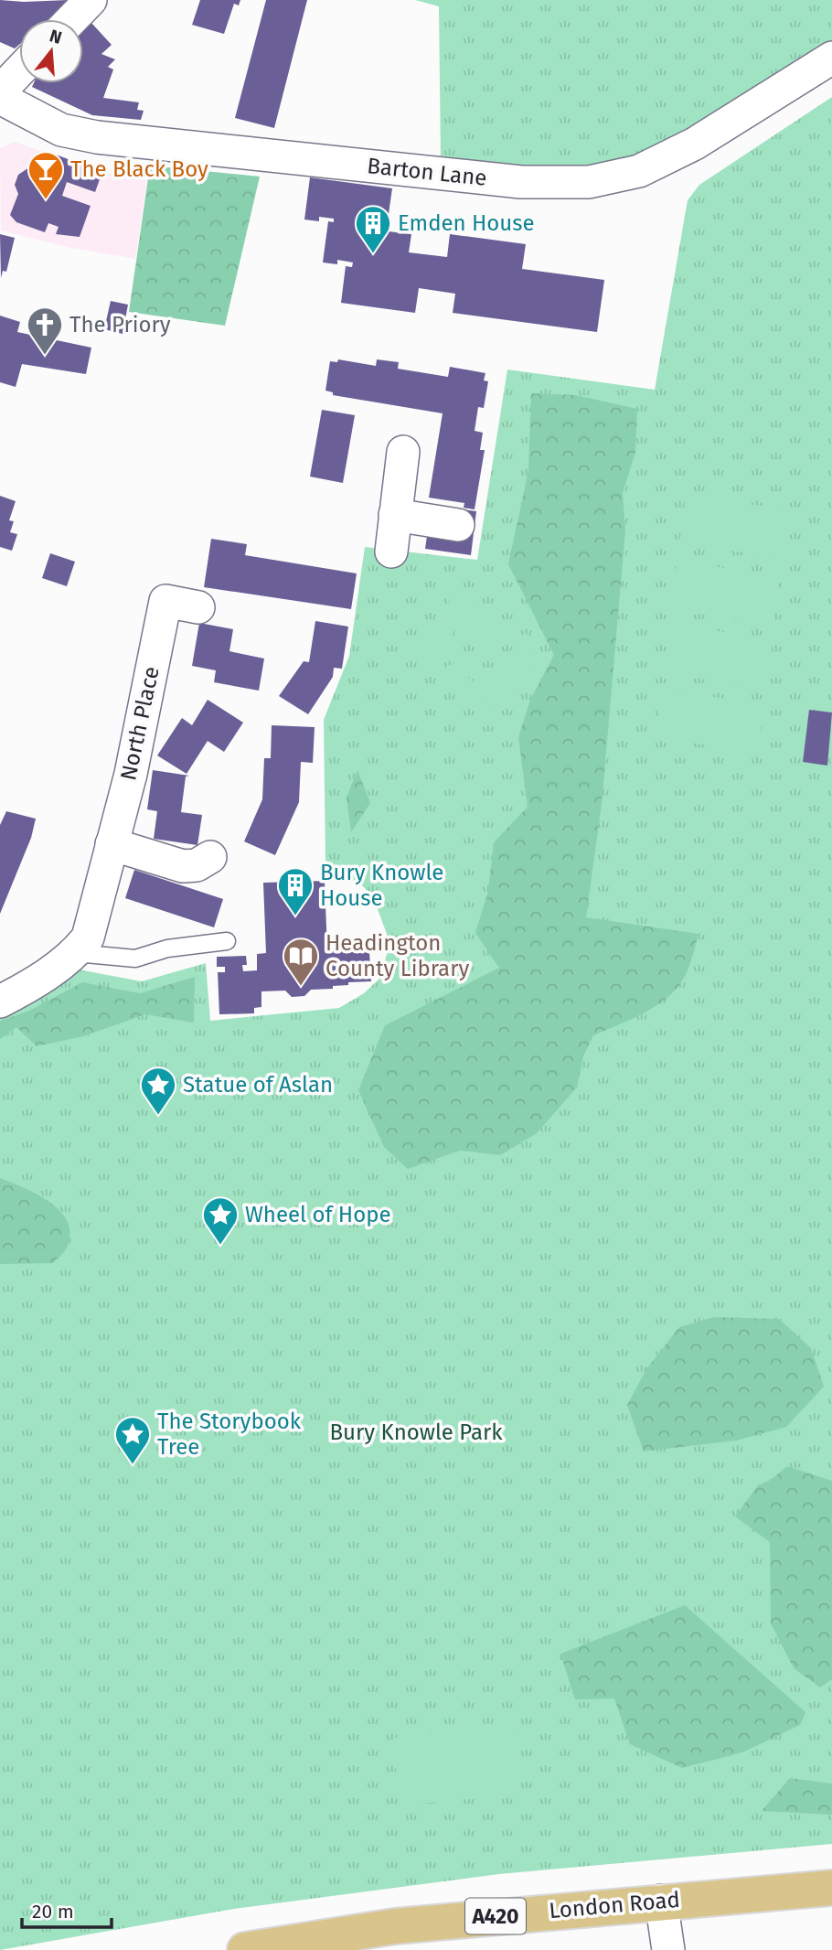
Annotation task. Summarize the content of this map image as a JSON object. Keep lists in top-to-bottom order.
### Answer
{
  "streets": {
    "main road": ["London Road", "A420"],
    "street": ["Barton Lane", "North Place"]
  },
  "parks": ["Bury Knowle Park"],
  "places": {
    "bar": ["The Black Boy"],
    "building": ["Emden House", "Bury Knowle House"],
    "church": ["The Priory"],
    "library": ["Headington County Library"],
    "place": ["Statue of Aslan", "Wheel of Hope", "The Storybook Tree"]
  },
  "scale_bar": "20 m",
  "north": "top"
}
